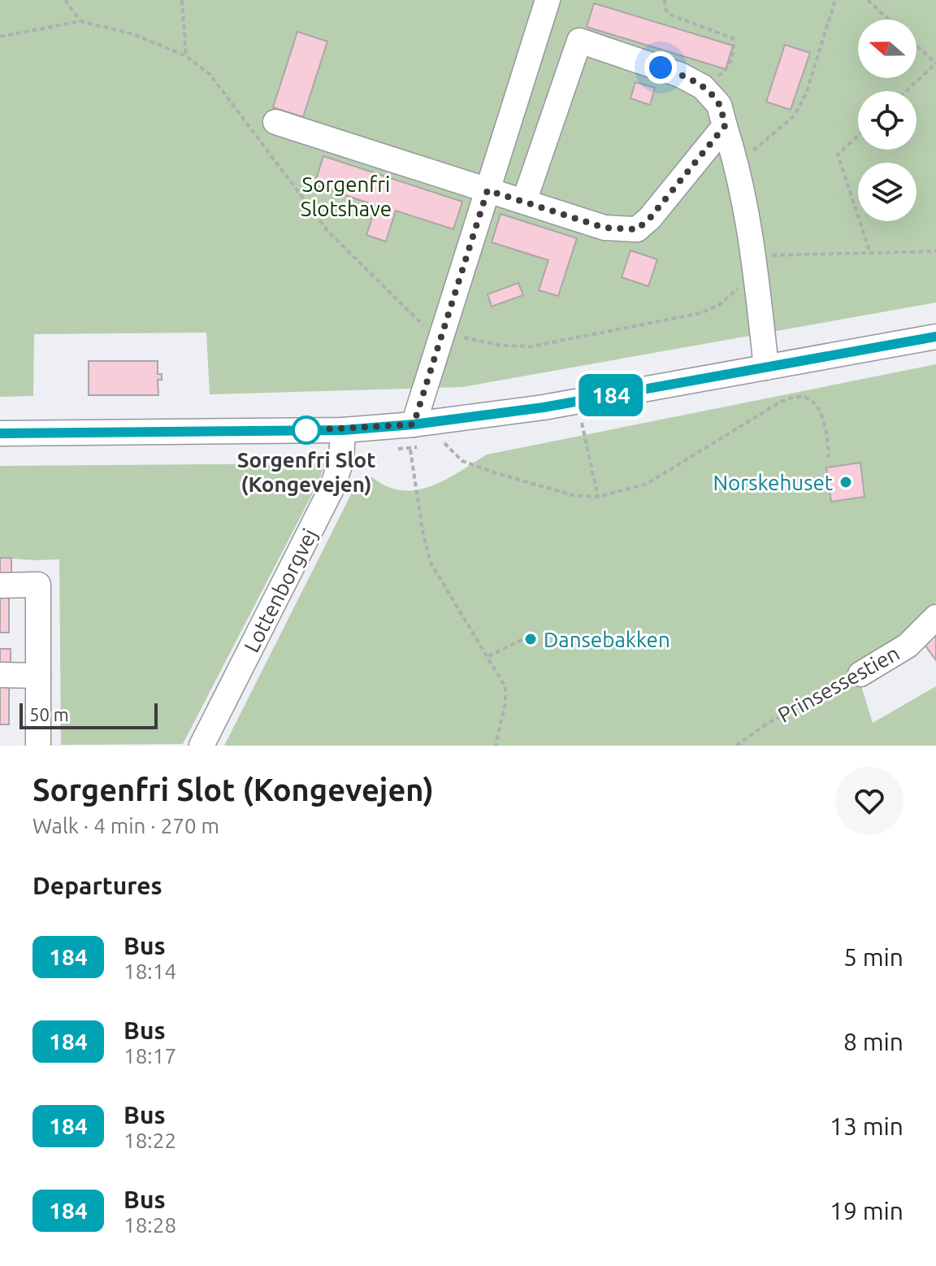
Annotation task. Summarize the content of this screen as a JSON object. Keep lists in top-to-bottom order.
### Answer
{
  "streets": {
    "street": ["Lottenborgvej", "Prinsessestien"]
  },
  "parks": ["Sorgenfri Slotshave"],
  "places": ["Sorgenfri Slot (Kongevejen)", "Norskehuset", "Dansebakken"],
  "lines": ["bus line 184"],
  "scale_bar": "50 m",
  "north": "left",
  "page": {
    "on_map": "184",
    "scale": "50 m",
    "heading": [
      ["Sorgenfri Slot (Kongevejen)", "Walk · 4 min · 270 m"],
      "Departures"
    ],
    "list": [
      {
        "mark": "184",
        "name": "Bus",
        "note": "18:14",
        "value": "5 min"
      },
      {
        "mark": "184",
        "name": "Bus",
        "note": "18:17",
        "value": "8 min"
      },
      {
        "mark": "184",
        "name": "Bus",
        "note": "18:22",
        "value": "13 min"
      },
      {
        "mark": "184",
        "name": "Bus",
        "note": "18:28",
        "value": "19 min"
      }
    ]
  }
}
